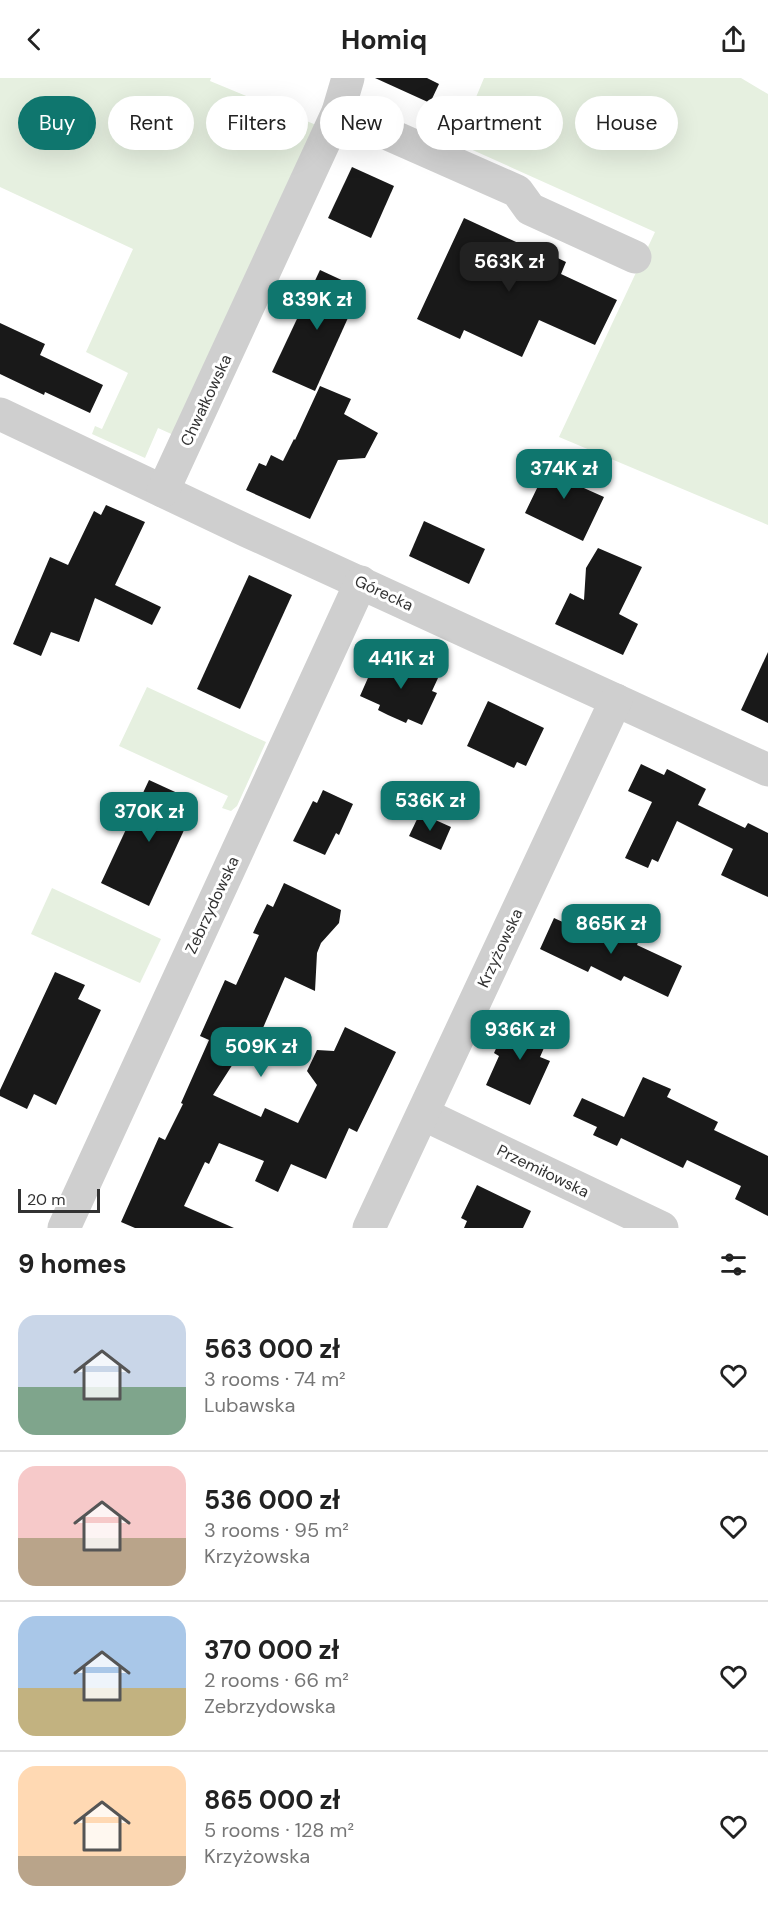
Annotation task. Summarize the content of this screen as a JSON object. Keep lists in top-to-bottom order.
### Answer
{
  "streets": {
    "street": [
      "Chwałkowska",
      "Górecka",
      "Zebrzydowska",
      "Krzyżowska",
      "Przemiłowska"
    ]
  },
  "crossings": [
    ["Chwałkowska", "Górecka"],
    ["Górecka", "Zebrzydowska"],
    ["Górecka", "Krzyżowska"],
    ["Krzyżowska", "Przemiłowska"]
  ],
  "scale_bar": "20 m",
  "page": {
    "header": "Homiq",
    "chip": [
      "Buy",
      "Rent",
      "Filters",
      "New",
      "Apartment",
      "House"
    ],
    "price": [
      "563K zł",
      "839K zł",
      "374K zł",
      "441K zł",
      "536K zł",
      "370K zł",
      "865K zł",
      "936K zł",
      "509K zł"
    ],
    "scale": "20 m",
    "heading": "9 homes",
    "list": [
      {
        "name": "563 000 zł",
        "note": "3 rooms · 74 m² · Lubawska"
      },
      {
        "name": "536 000 zł",
        "note": "3 rooms · 95 m² · Krzyżowska"
      },
      {
        "name": "370 000 zł",
        "note": "2 rooms · 66 m² · Zebrzydowska"
      },
      {
        "name": "865 000 zł",
        "note": "5 rooms · 128 m² · Krzyżowska"
      }
    ]
  }
}
